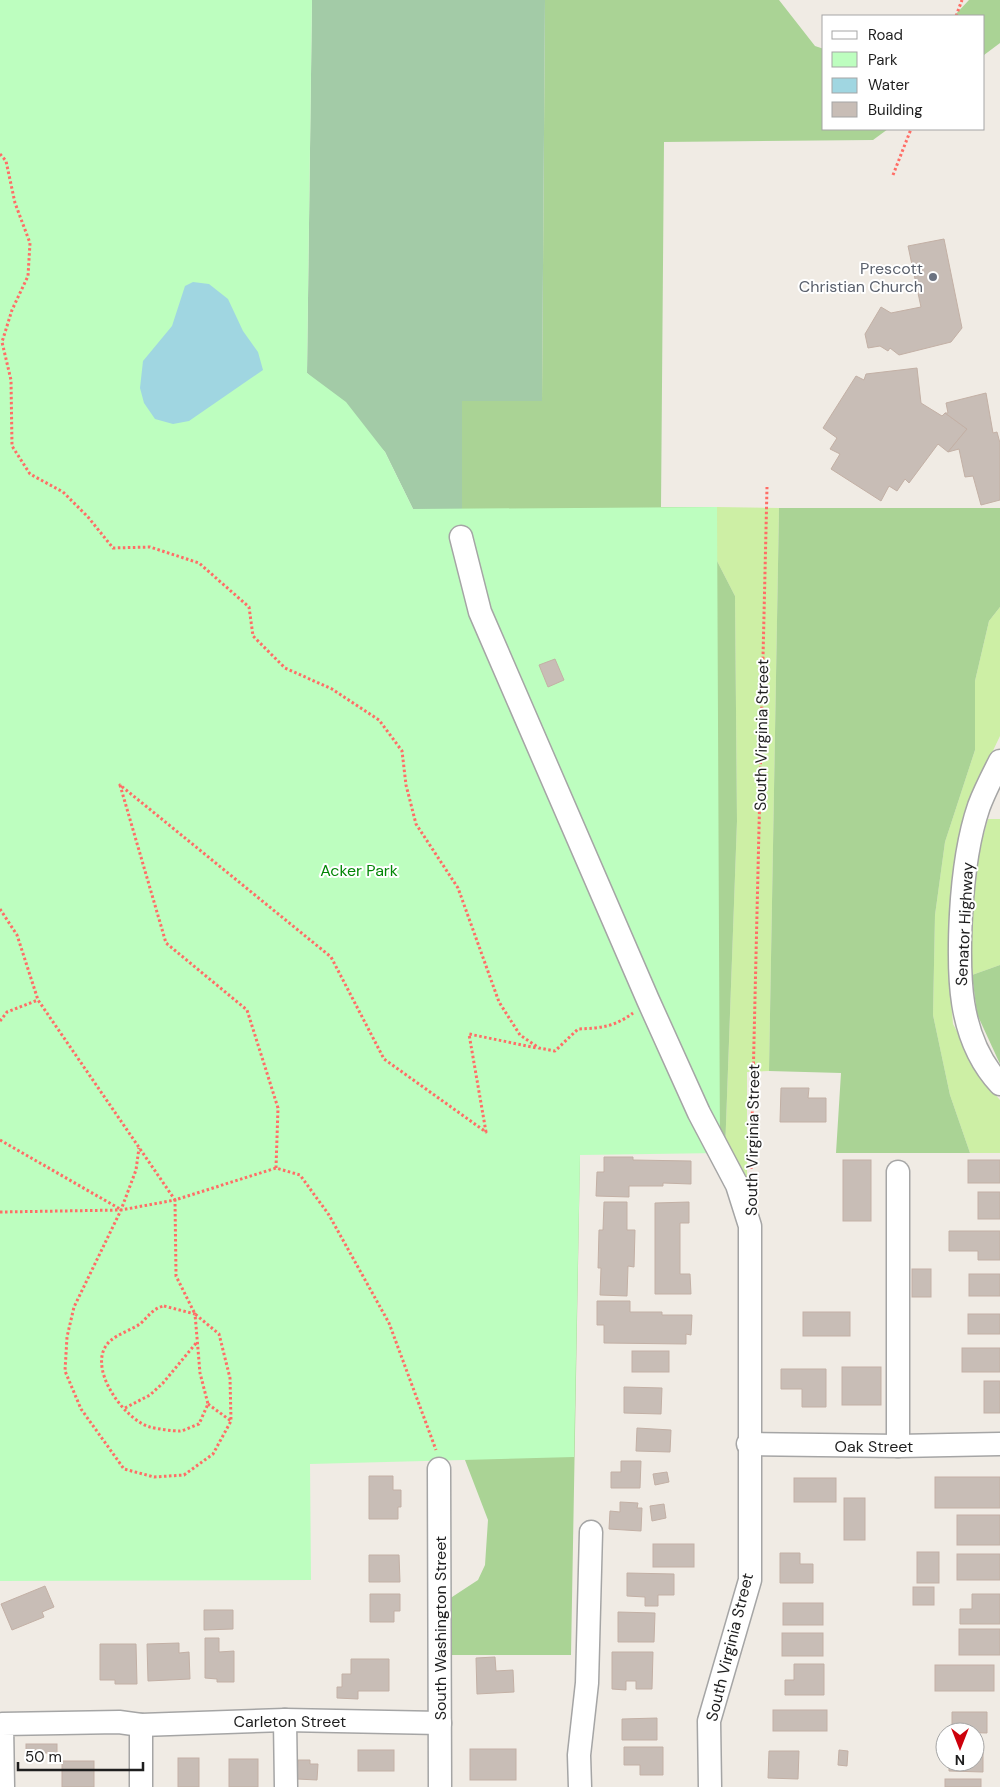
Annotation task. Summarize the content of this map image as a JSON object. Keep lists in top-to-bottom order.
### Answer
{
  "streets": {
    "street": [
      "South Virginia Street",
      "Senator Highway",
      "Oak Street",
      "South Washington Street",
      "Carleton Street"
    ]
  },
  "crossings": [
    ["South Virginia Street", "Oak Street"],
    ["South Washington Street", "Carleton Street"]
  ],
  "parks": ["Acker Park"],
  "places": ["Prescott Christian Church"],
  "legend": [
    "Road",
    "Park",
    "Water",
    "Building"
  ],
  "scale_bar": "50 m",
  "north": "bottom"
}
